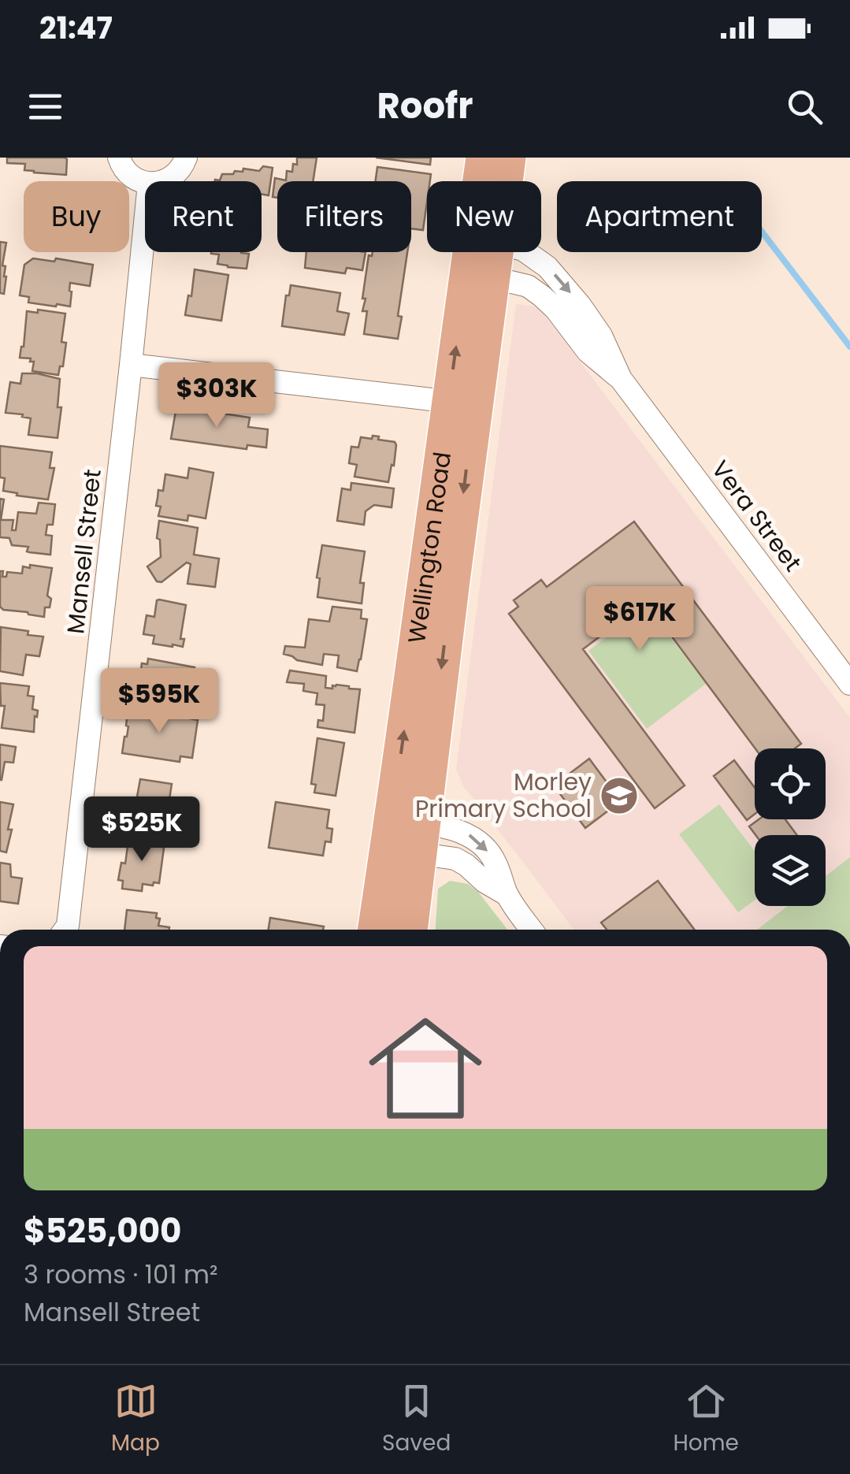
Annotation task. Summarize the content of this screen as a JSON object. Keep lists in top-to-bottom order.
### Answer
{
  "streets": {
    "main road": ["Wellington Road"],
    "street": ["Vera Street", "Mansell Street"]
  },
  "crossings": [
    ["Vera Street", "Wellington Road"]
  ],
  "places": {
    "school or university": ["Morley Primary School"]
  },
  "page": {
    "status": "21:47",
    "header": "Roofr",
    "chip": [
      "Buy",
      "Rent",
      "Filters",
      "New",
      "Apartment"
    ],
    "price": [
      "$303K",
      "$617K",
      "$595K",
      "$525K"
    ],
    "list": [
      {
        "name": "$525,000",
        "note": "3 rooms · 101 m² · Mansell Street"
      }
    ],
    "tabs": ["Map", "Saved", "Home"]
  }
}
